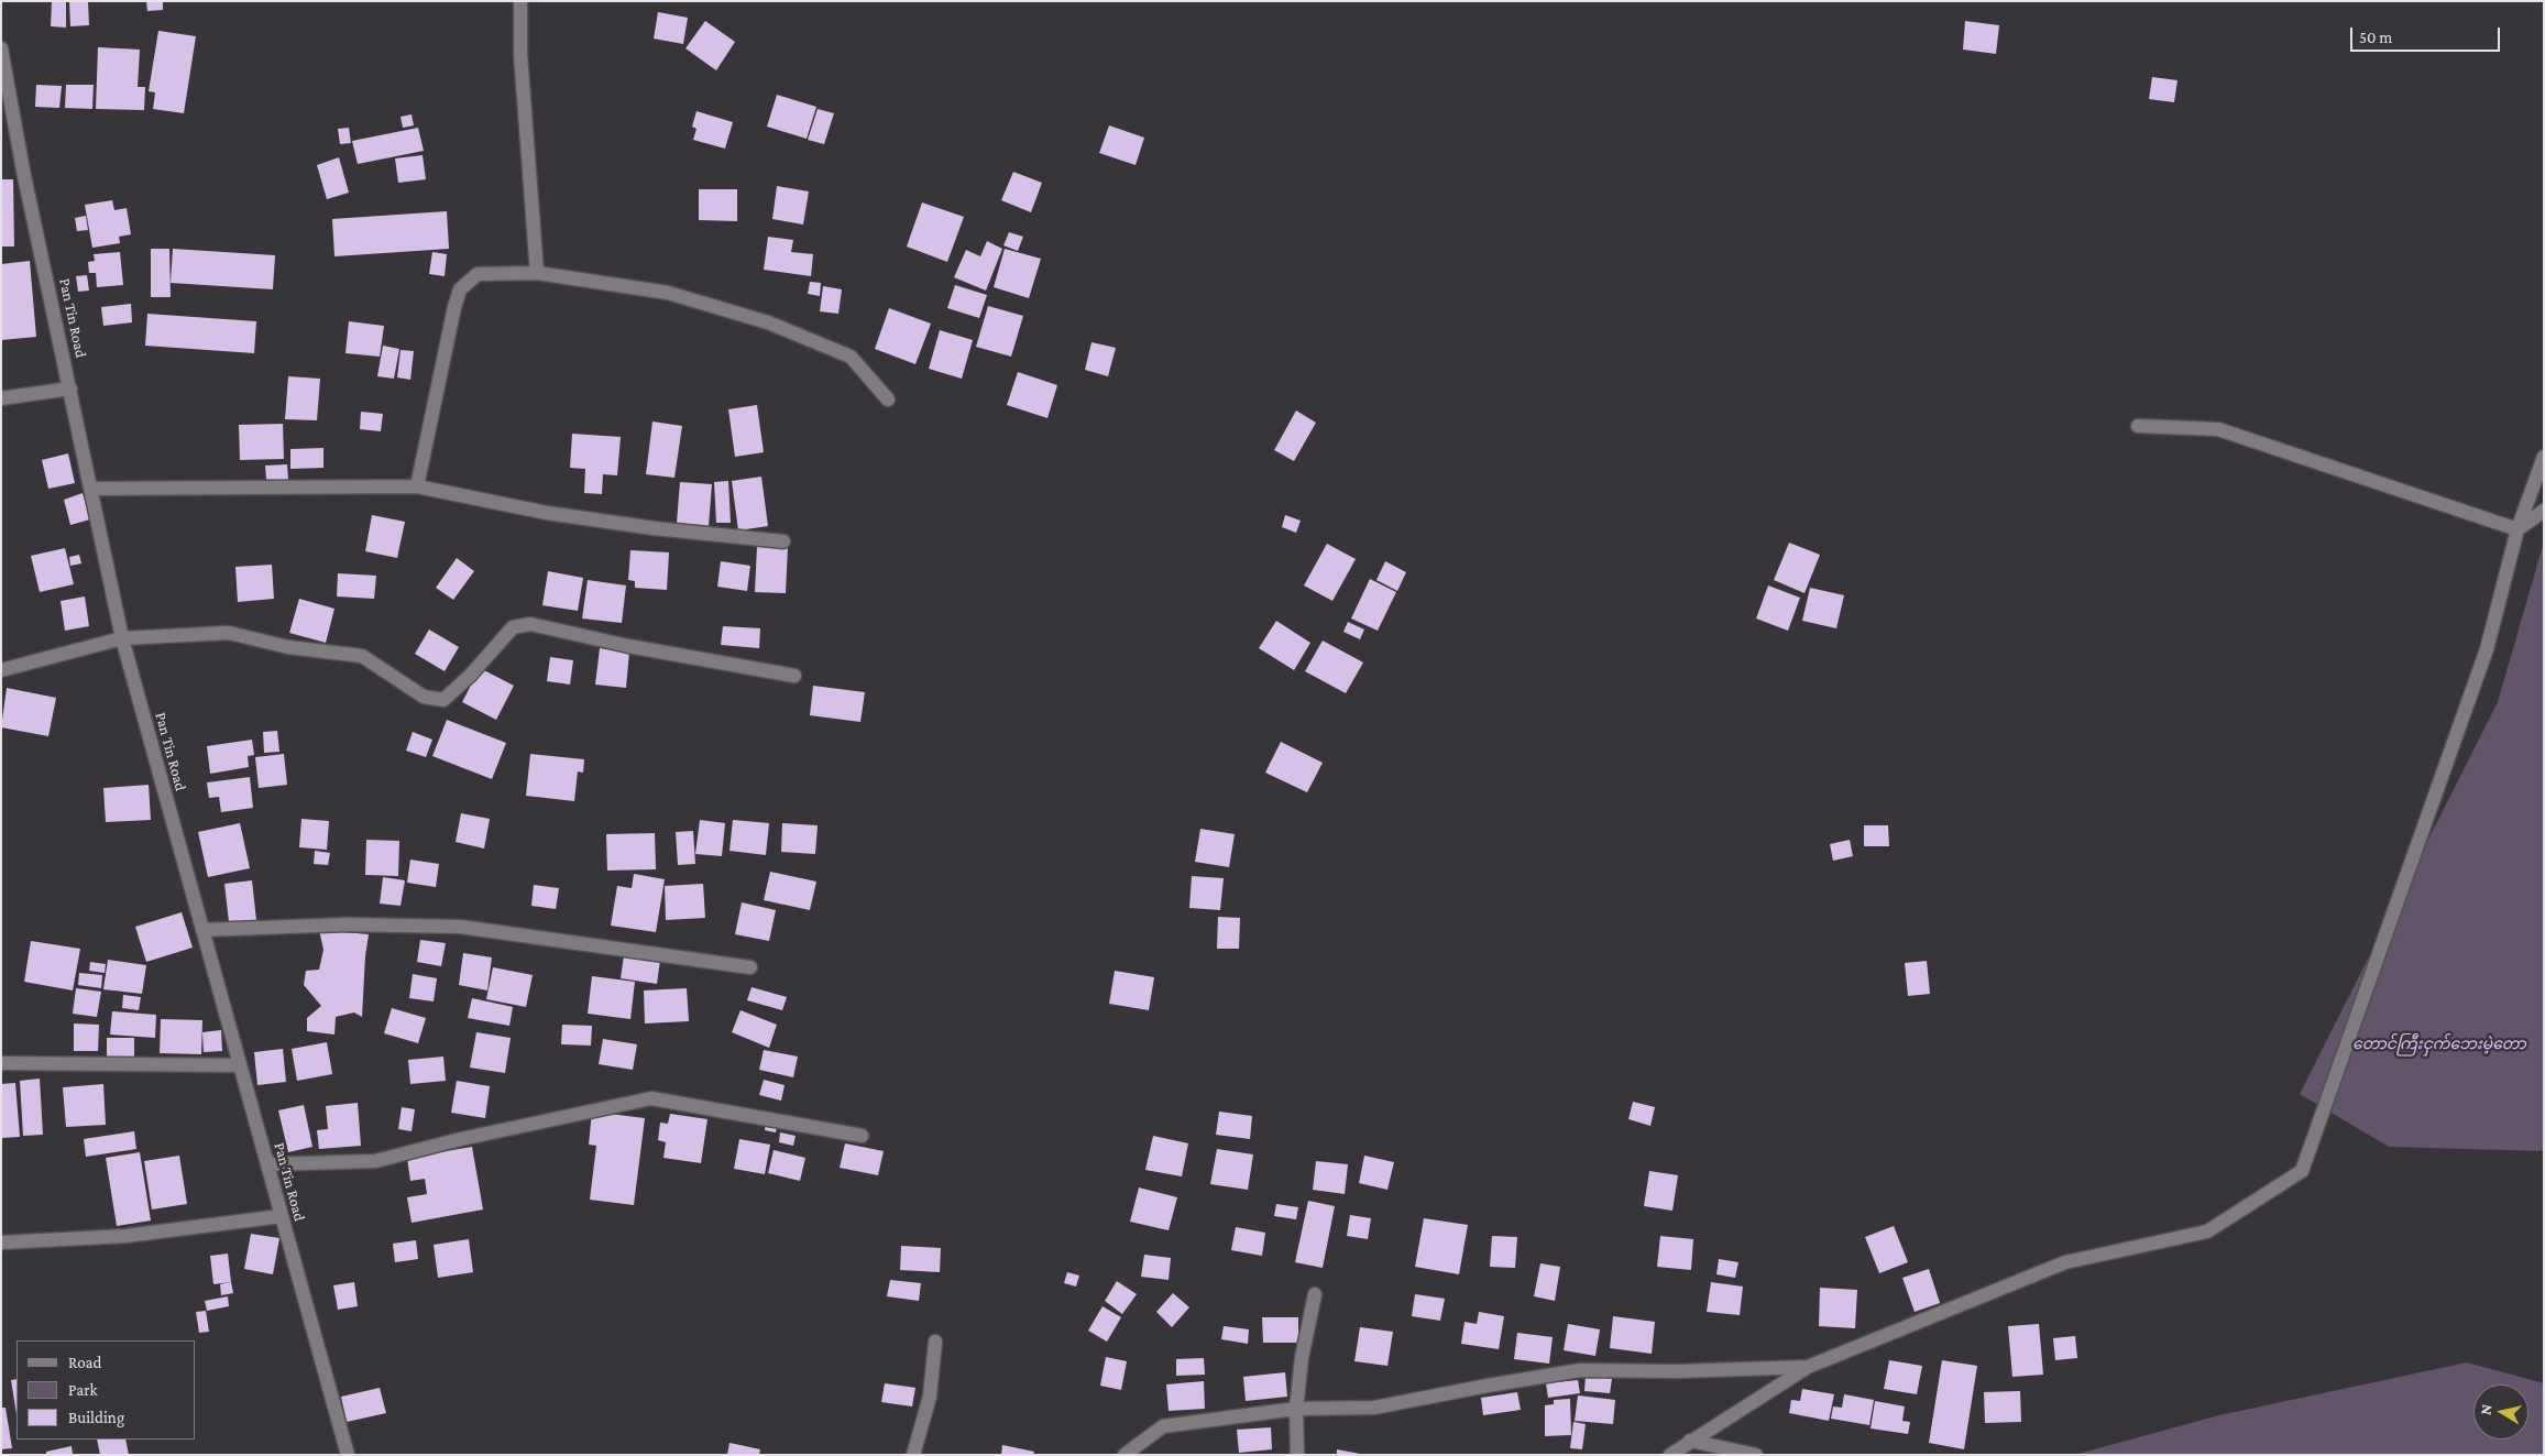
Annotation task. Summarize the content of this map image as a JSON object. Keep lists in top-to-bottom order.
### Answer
{
  "streets": {
    "street": ["Pan Tin Road"]
  },
  "parks": ["တောင်ကြီးငှက်ဘေးမဲ့တော"],
  "legend": ["Road", "Park", "Building"],
  "scale_bar": "50 m",
  "north": "left"
}
